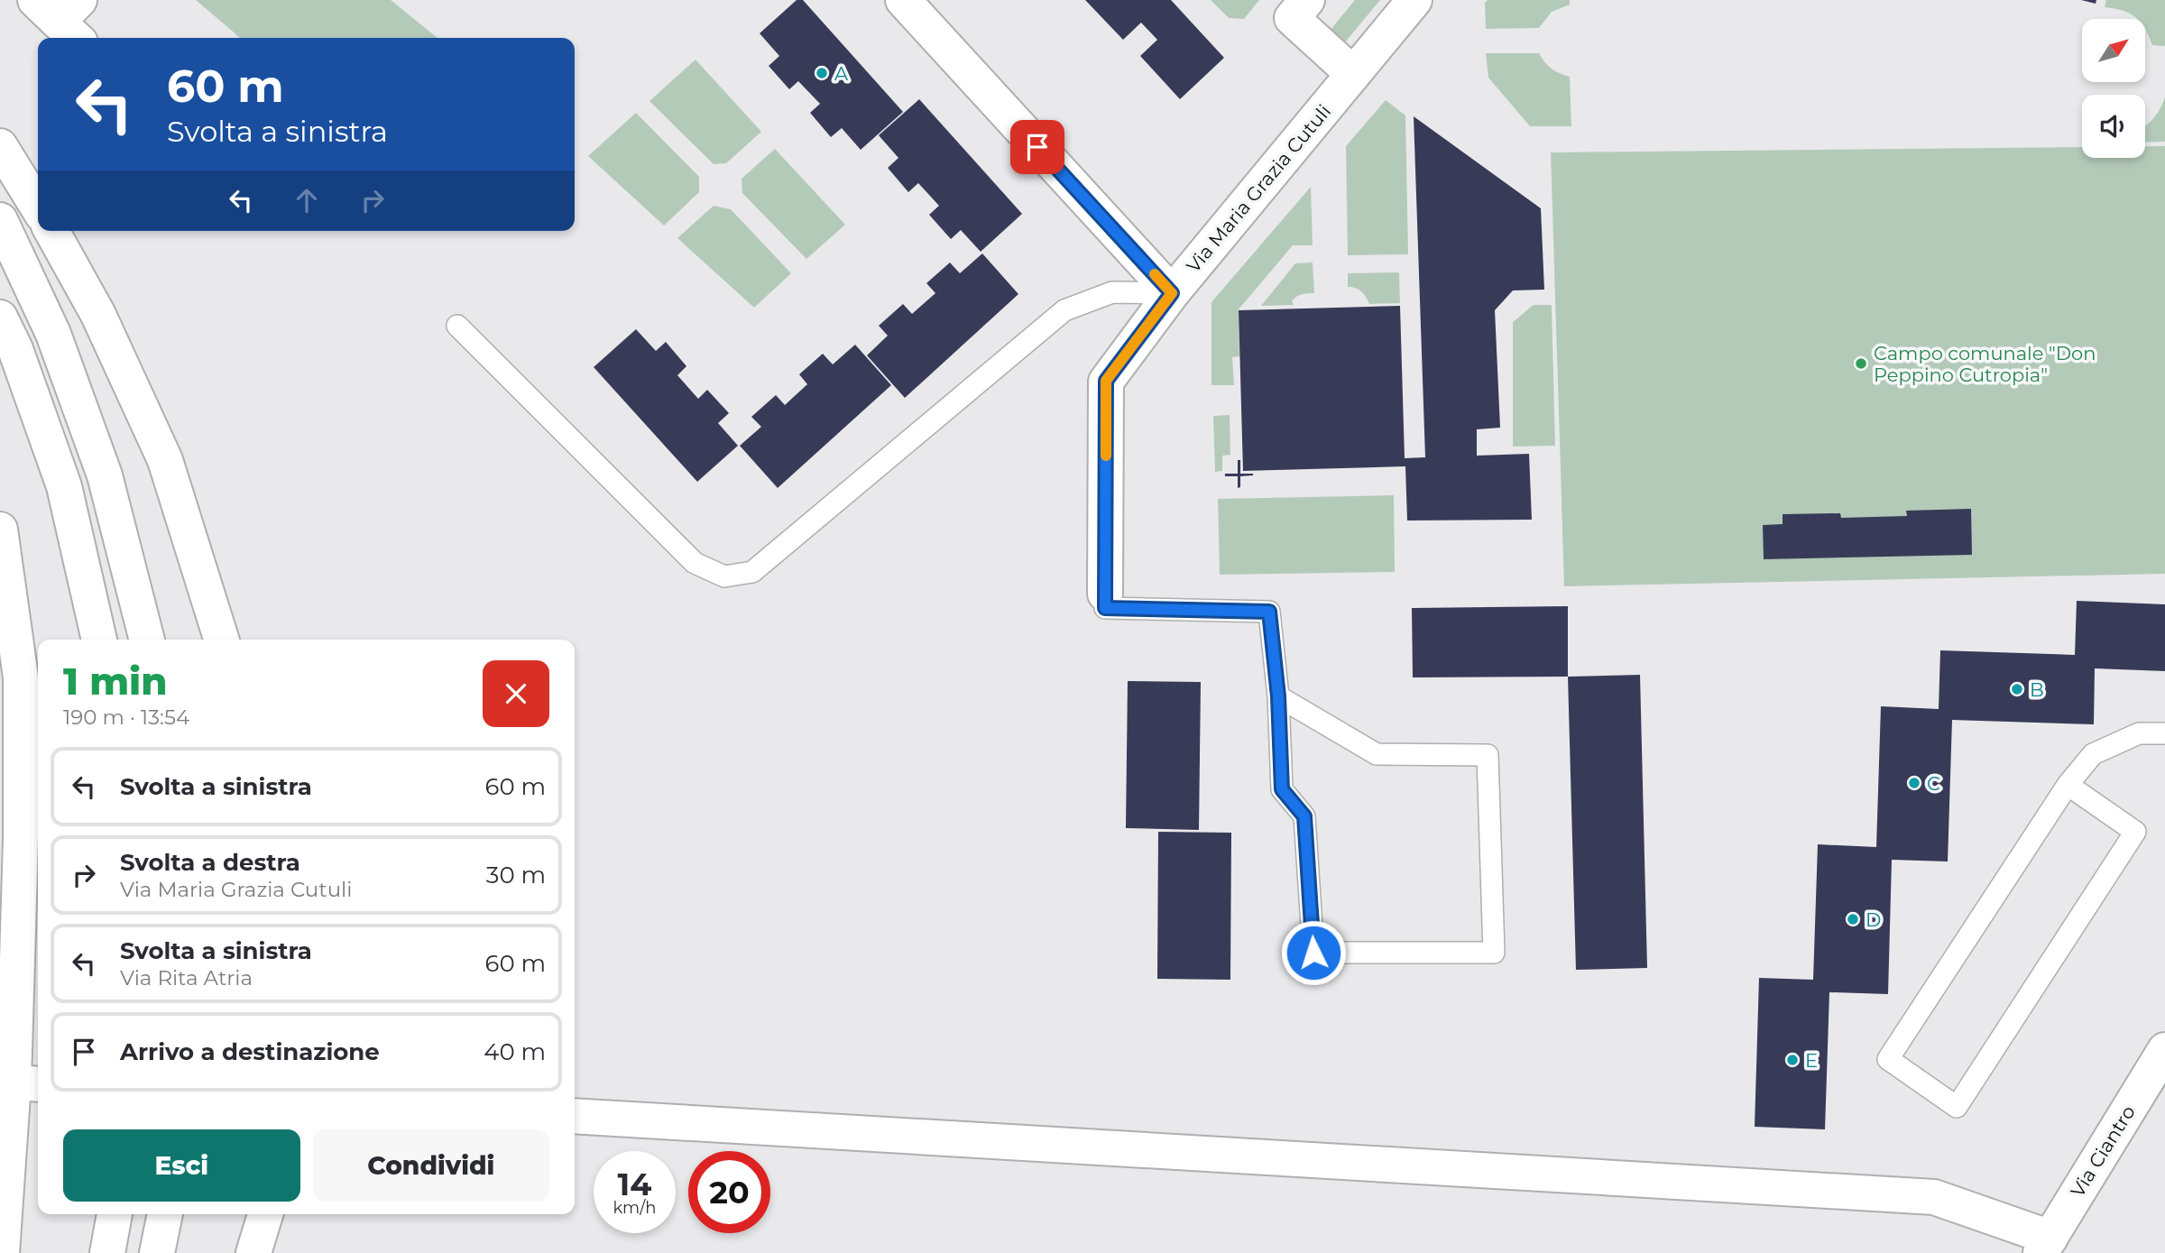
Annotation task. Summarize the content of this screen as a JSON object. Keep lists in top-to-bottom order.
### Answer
{
  "streets": {
    "street": ["Via Maria Grazia Cutuli", "Via Ciantro"]
  },
  "places": [
    "A",
    "Campo comunale \"Don Peppino Cutropia\"",
    "B",
    "C",
    "D",
    "E"
  ],
  "north": "top right",
  "page": {
    "turn": ["60 m", "Svolta a sinistra"],
    "heading": ["1 min", "190 m · 13:54"],
    "list": [
      {
        "name": "Svolta a sinistra",
        "value": "60 m"
      },
      {
        "name": "Svolta a destra",
        "note": "Via Maria Grazia Cutuli",
        "value": "30 m"
      },
      {
        "name": "Svolta a sinistra",
        "note": "Via Rita Atria",
        "value": "60 m"
      },
      {
        "name": "Arrivo a destinazione",
        "value": "40 m"
      }
    ],
    "buttons": ["Esci", "Condividi"],
    "speed": "14 km/h",
    "limit": "20"
  }
}
